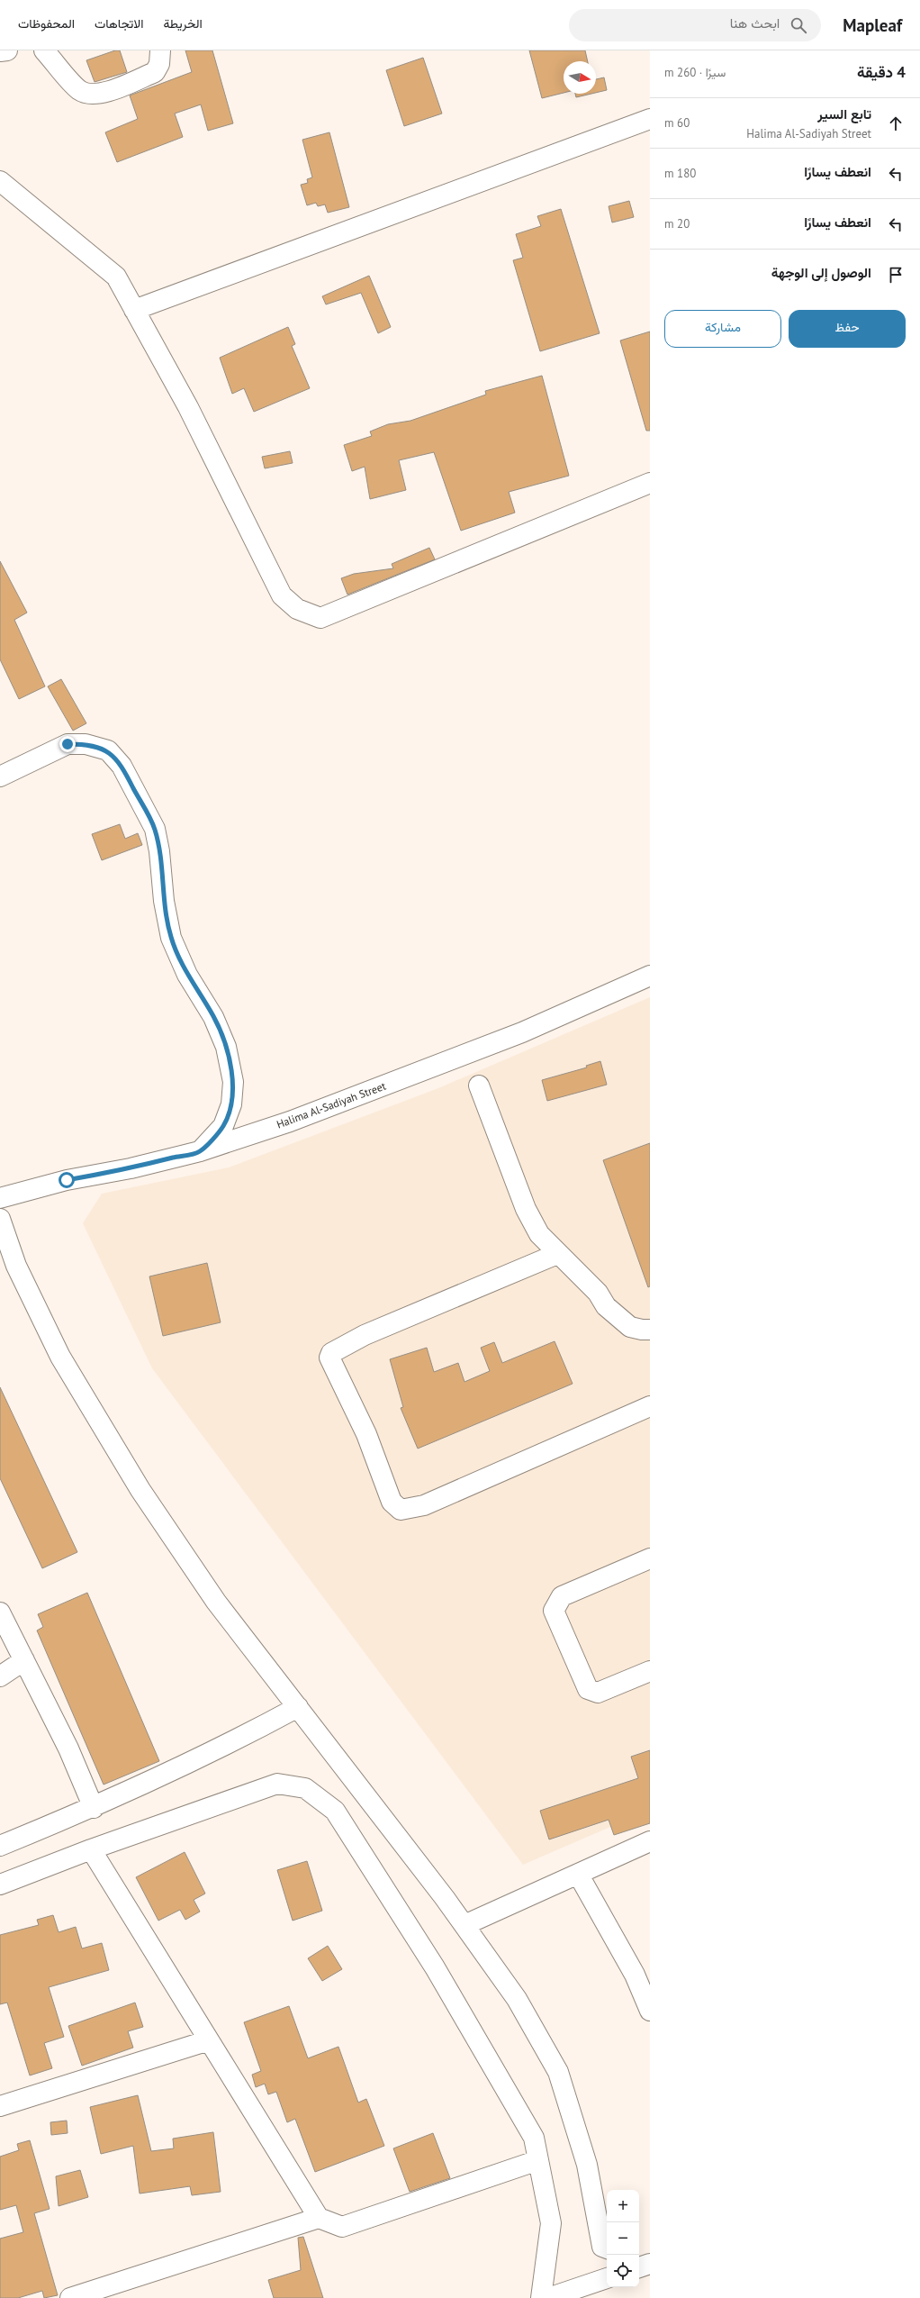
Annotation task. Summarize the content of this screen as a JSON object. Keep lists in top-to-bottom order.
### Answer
{
  "streets": {
    "street": ["Halima Al-Sadiyah Street"]
  },
  "north": "right",
  "page": {
    "header": "Mapleaf",
    "search": "ابحث هنا",
    "nav": ["الخريطة", "الاتجاهات", "المحفوظات"],
    "heading": ["4 دقيقة", "سيرًا · 260 m"],
    "list": [
      ["تابع السير", "Halima Al-Sadiyah Street", "60 m"],
      ["انعطف يسارًا", "180 m"],
      ["انعطف يسارًا", "20 m"],
      "الوصول إلى الوجهة"
    ],
    "buttons": ["حفظ", "مشاركة"],
    "map_buttons": ["+", "−"]
  }
}
